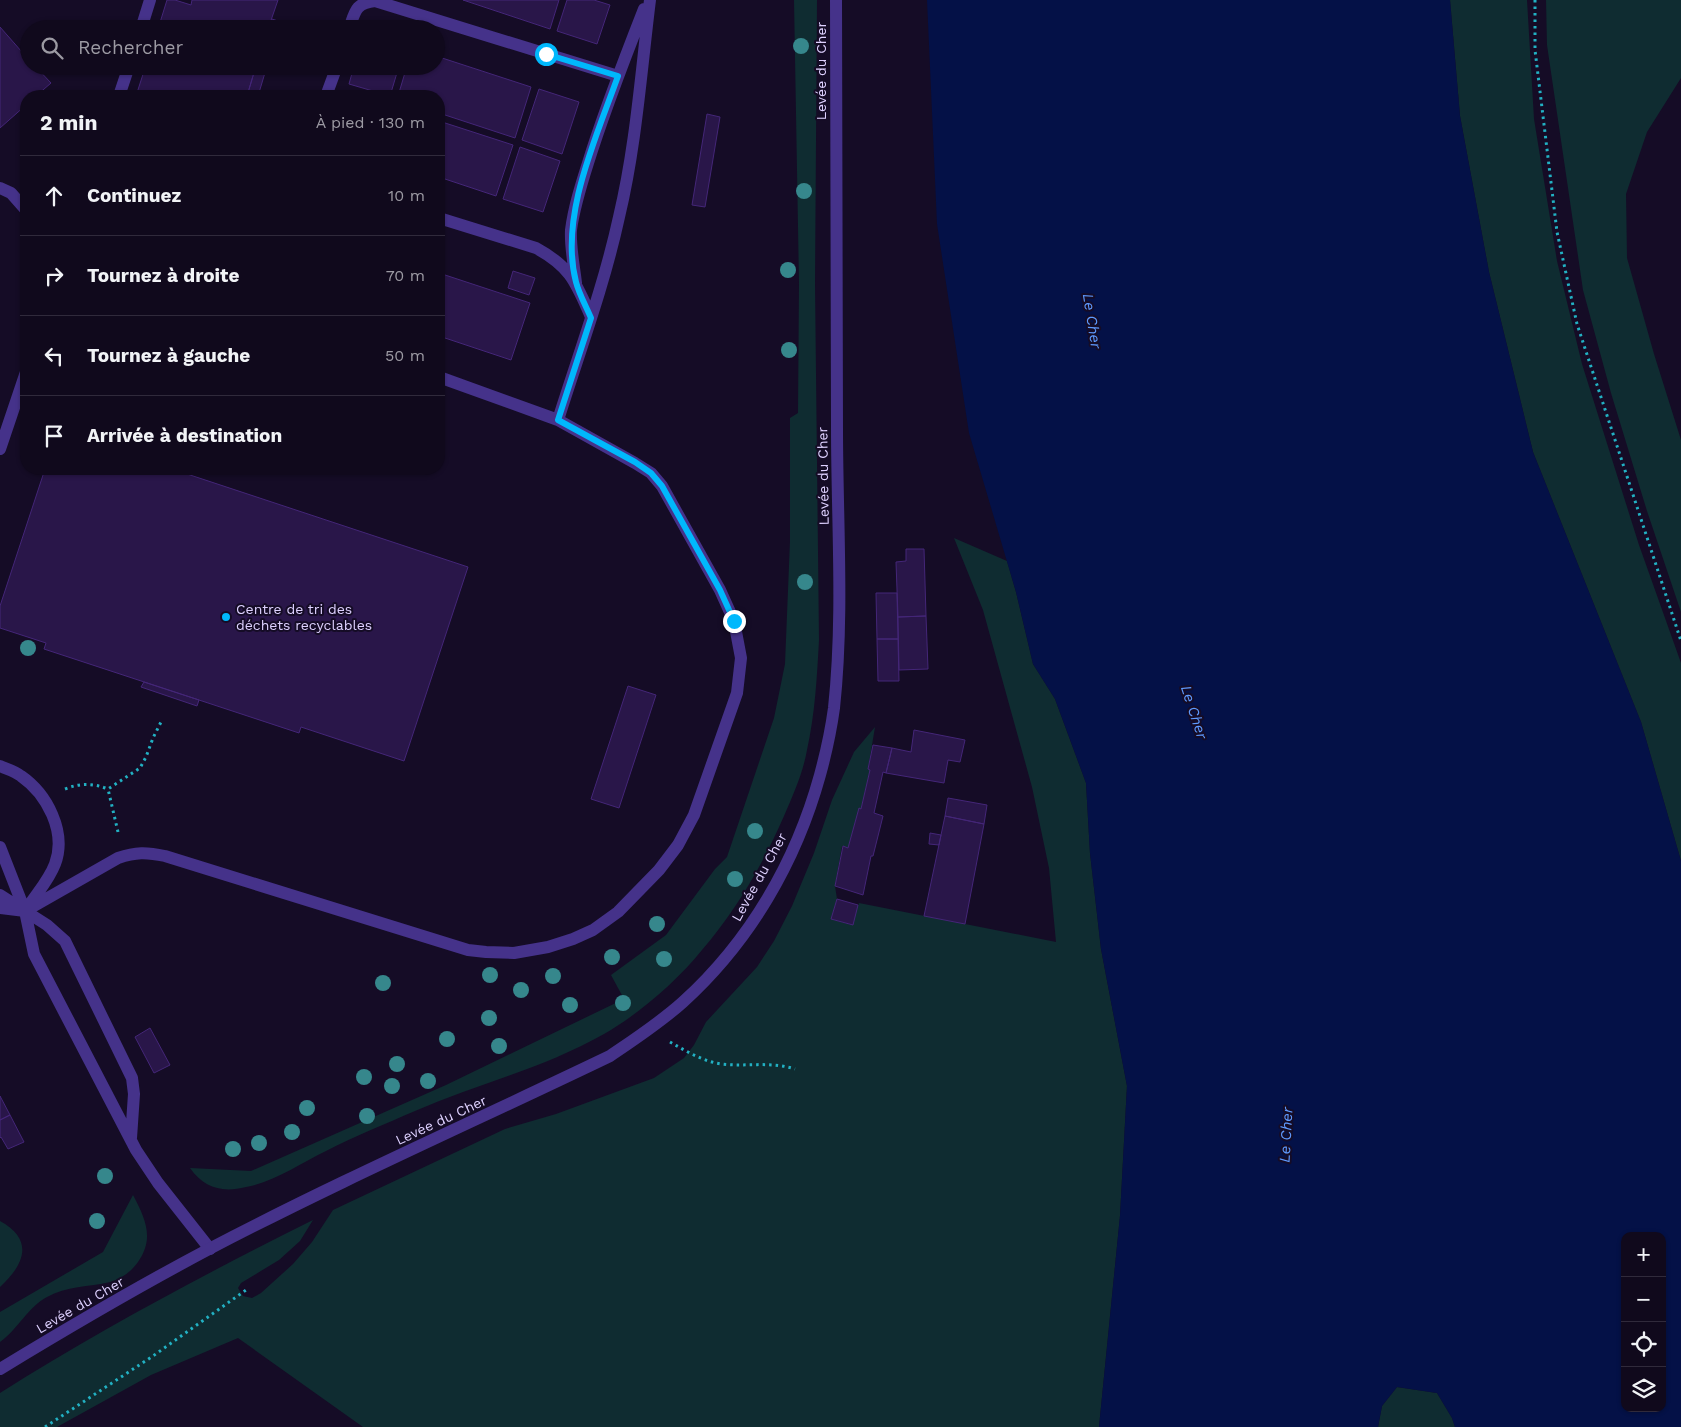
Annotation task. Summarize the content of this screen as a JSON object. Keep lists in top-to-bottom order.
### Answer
{
  "streets": {
    "street": ["Levée du Cher"]
  },
  "water": ["Le Cher"],
  "places": ["Centre de tri des déchets recyclables"],
  "page": {
    "search": "Rechercher",
    "heading": ["2 min", "À pied · 130 m"],
    "list": [
      ["Continuez", "10 m"],
      ["Tournez à droite", "70 m"],
      ["Tournez à gauche", "50 m"],
      "Arrivée à destination"
    ],
    "map_buttons": ["+", "−"]
  }
}
